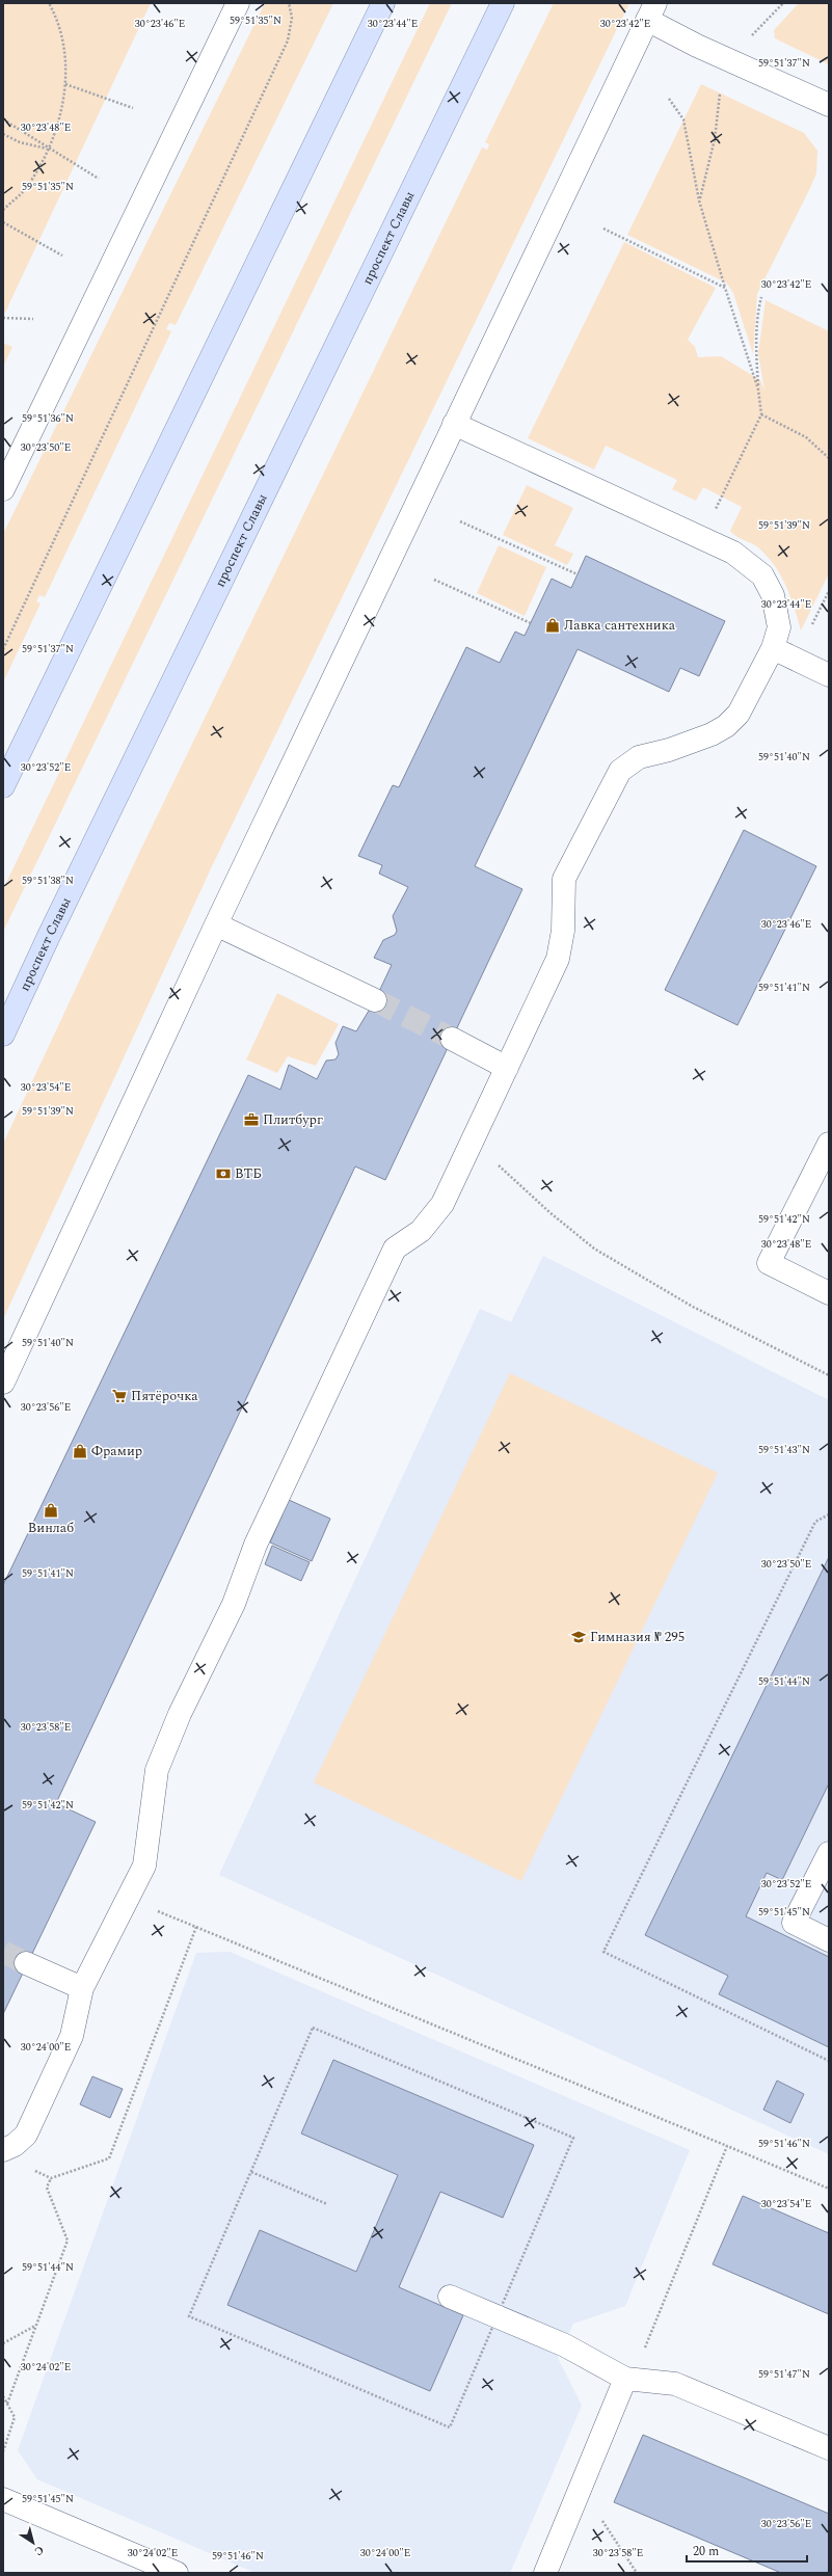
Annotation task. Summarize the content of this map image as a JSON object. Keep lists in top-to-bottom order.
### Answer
{
  "streets": {
    "main road": ["проспект Славы"]
  },
  "places": {
    "shop": ["Лавка сантехника", "Фрамир", "Винлаб"],
    "office": ["Плитбург"],
    "bank": ["ВТБ"],
    "supermarket": ["Пятёрочка"],
    "school or university": ["Гимназия № 295"]
  },
  "scale_bar": "20 m",
  "north": "bottom right",
  "coordinates": [
    "59°51'35\"N",
    "30°23'46\"E",
    "30°23'44\"E",
    "30°23'42\"E",
    "59°51'37\"N",
    "30°23'48\"E",
    "59°51'36\"N",
    "30°23'50\"E",
    "59°51'39\"N",
    "59°51'40\"N",
    "30°23'52\"E",
    "59°51'38\"N",
    "59°51'41\"N",
    "30°23'54\"E",
    "59°51'42\"N",
    "30°23'56\"E",
    "59°51'43\"N",
    "59°51'44\"N",
    "30°23'58\"E",
    "59°51'45\"N",
    "30°24'00\"E",
    "59°51'46\"N",
    "30°24'02\"E",
    "59°51'47\"N"
  ]
}
